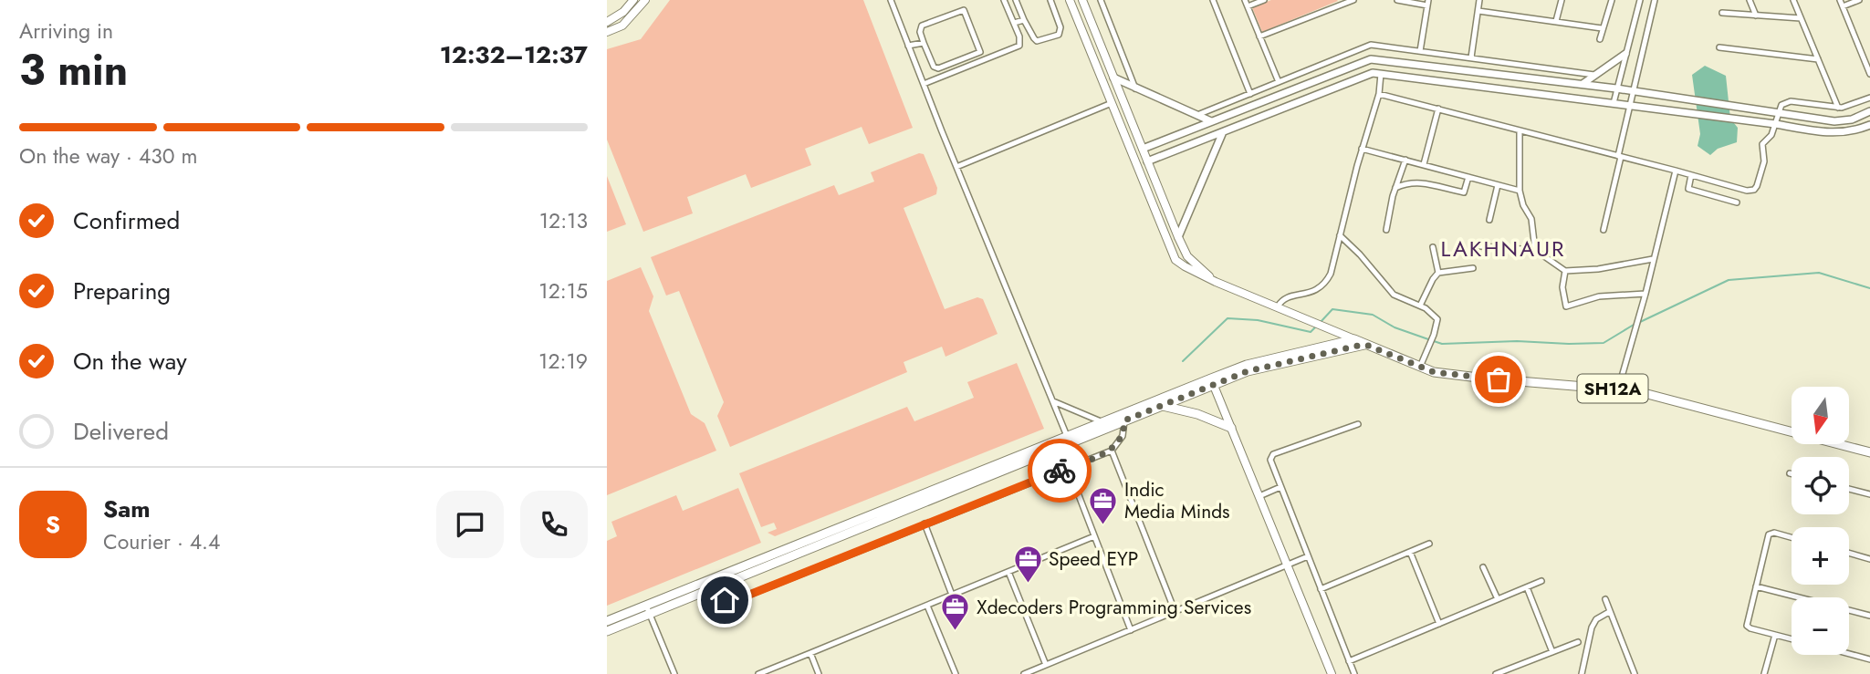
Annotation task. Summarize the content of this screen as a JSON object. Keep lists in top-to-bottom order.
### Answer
{
  "streets": {
    "main road": ["SH12A"]
  },
  "districts": ["LAKHNAUR"],
  "places": {
    "office": ["Indic Media Minds", "Speed EYP", "Xdecoders Programming Services"]
  },
  "north": "bottom",
  "page": {
    "heading": ["3 min", "Arriving in", "12:32–12:37"],
    "panel": ["Sam", "Courier · 4.4"],
    "bar": "On the way · 430 m",
    "list": [
      ["Confirmed", "12:13"],
      ["Preparing", "12:15"],
      ["On the way", "12:19"],
      "Delivered"
    ],
    "map_buttons": ["+", "−"],
    "round": "S"
  }
}
